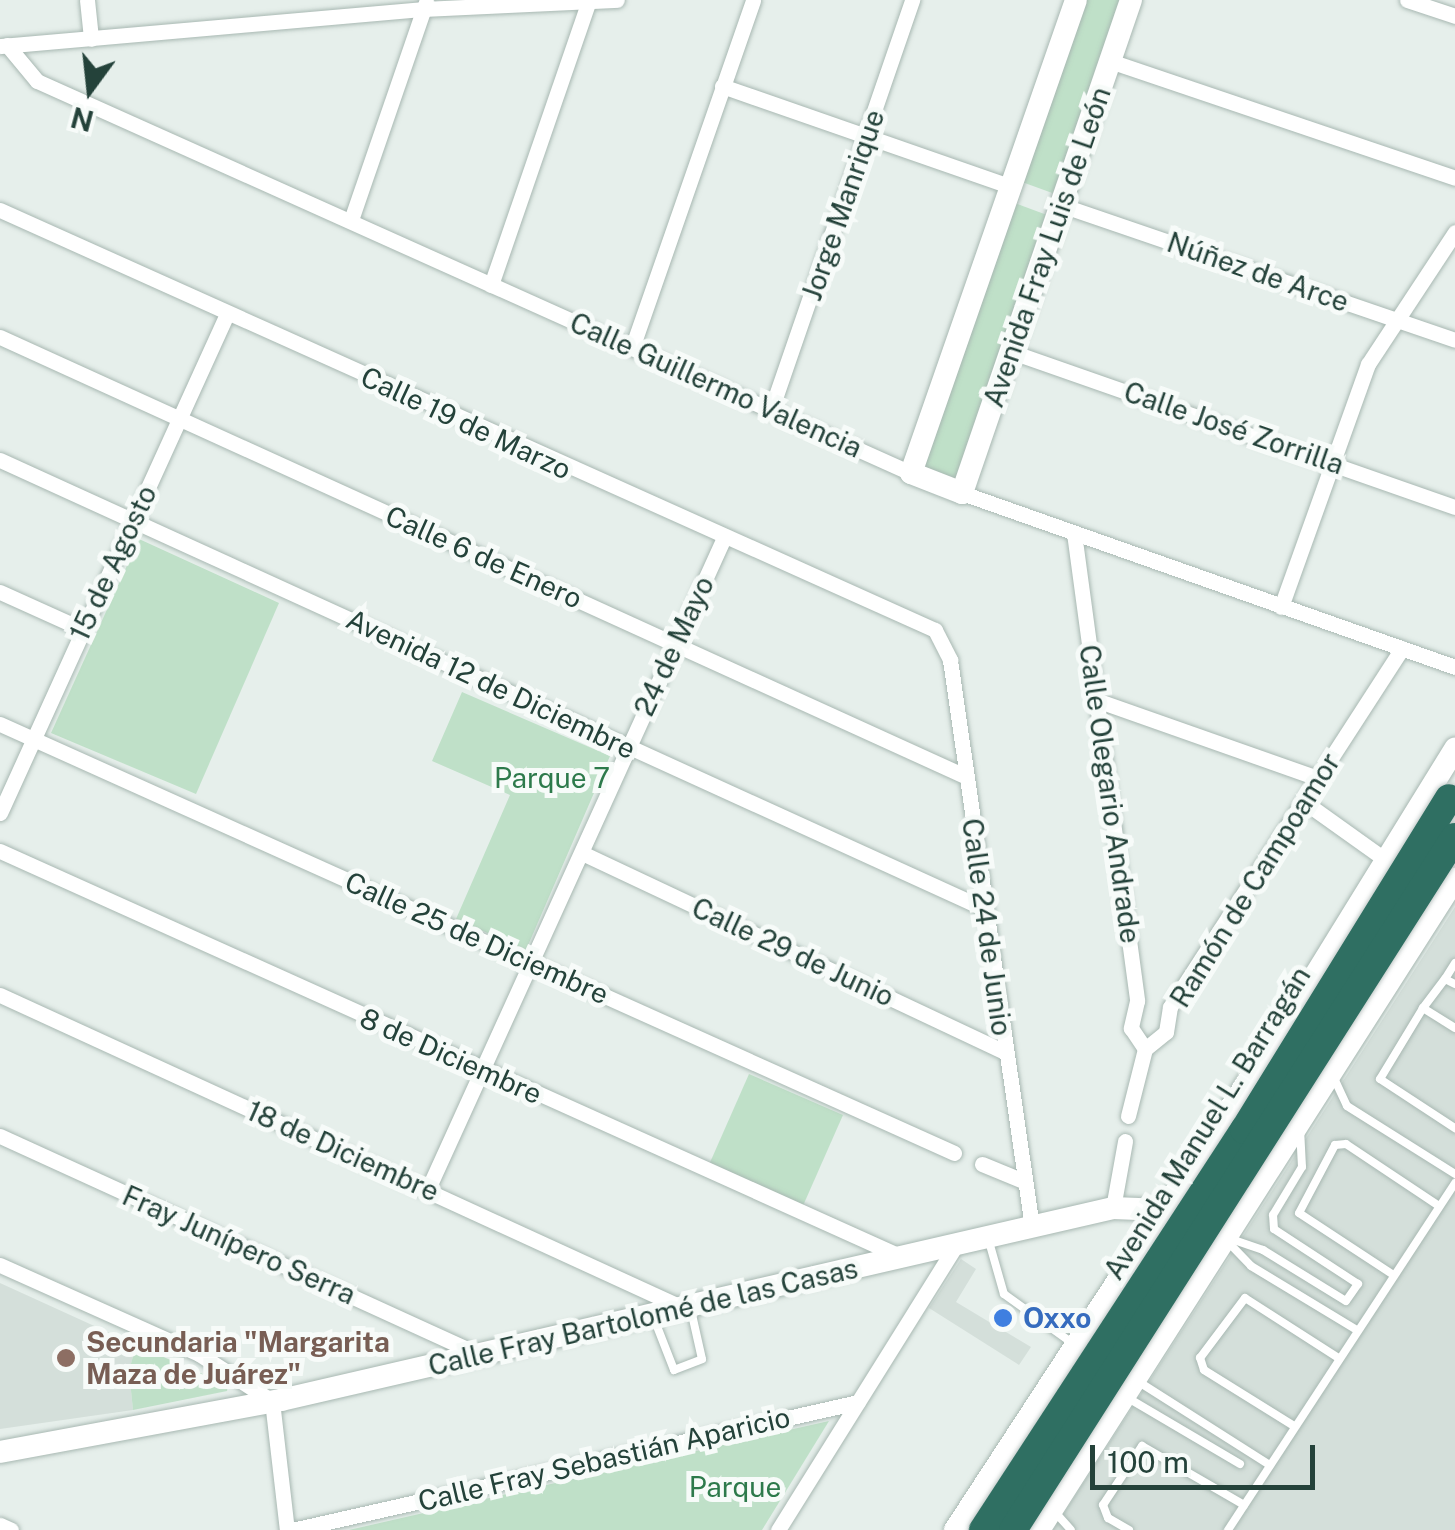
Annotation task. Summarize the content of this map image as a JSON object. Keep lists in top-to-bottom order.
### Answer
{
  "streets": {
    "highway": ["Avenida Manuel L. Barragán"],
    "street": [
      "Jorge Manrique",
      "Avenida Fray Luis de León",
      "Núñez de Arce",
      "Calle Guillermo Valencia",
      "Calle 19 de Marzo",
      "Calle José Zorrilla",
      "Calle 6 de Enero",
      "15 de Agosto",
      "24 de Mayo",
      "Avenida 12 de Diciembre",
      "Calle Olegario Andrade",
      "Ramón de Campoamor",
      "Calle 24 de Junio",
      "Calle 25 de Diciembre",
      "Calle 29 de Junio",
      "8 de Diciembre",
      "18 de Diciembre",
      "Fray Junípero Serra",
      "Calle Fray Bartolomé de las Casas",
      "Calle Fray Sebastián Aparicio"
    ]
  },
  "crossings": [
    ["Jorge Manrique", "Calle Guillermo Valencia"],
    ["Avenida Fray Luis de León", "Núñez de Arce"],
    ["Avenida Fray Luis de León", "Calle Guillermo Valencia"],
    ["Avenida Fray Luis de León", "Calle José Zorrilla"],
    ["Calle Guillermo Valencia", "Calle Olegario Andrade"],
    ["Calle Guillermo Valencia", "Ramón de Campoamor"],
    ["Calle 19 de Marzo", "15 de Agosto"],
    ["Calle 19 de Marzo", "24 de Mayo"],
    ["Calle 19 de Marzo", "Calle 24 de Junio"],
    ["Calle 6 de Enero", "15 de Agosto"],
    ["Calle 6 de Enero", "24 de Mayo"],
    ["Calle 6 de Enero", "Calle 24 de Junio"],
    ["15 de Agosto", "Avenida 12 de Diciembre"],
    ["15 de Agosto", "Calle 25 de Diciembre"],
    ["24 de Mayo", "Avenida 12 de Diciembre"],
    ["24 de Mayo", "Calle 25 de Diciembre"],
    ["24 de Mayo", "Calle 29 de Junio"],
    ["24 de Mayo", "8 de Diciembre"],
    ["24 de Mayo", "18 de Diciembre"],
    ["Avenida 12 de Diciembre", "Calle 24 de Junio"],
    ["Calle Olegario Andrade", "Ramón de Campoamor"],
    ["Calle 24 de Junio", "Calle 29 de Junio"],
    ["Calle 24 de Junio", "Calle Fray Bartolomé de las Casas"],
    ["8 de Diciembre", "Calle Fray Bartolomé de las Casas"],
    ["18 de Diciembre", "Calle Fray Bartolomé de las Casas"],
    ["Fray Junípero Serra", "Calle Fray Bartolomé de las Casas"]
  ],
  "parks": ["Parque 7", "Parque"],
  "places": ["Oxxo", "Secundaria \"Margarita Maza de Juárez\""],
  "scale_bar": "100 m",
  "north": "bottom"
}
